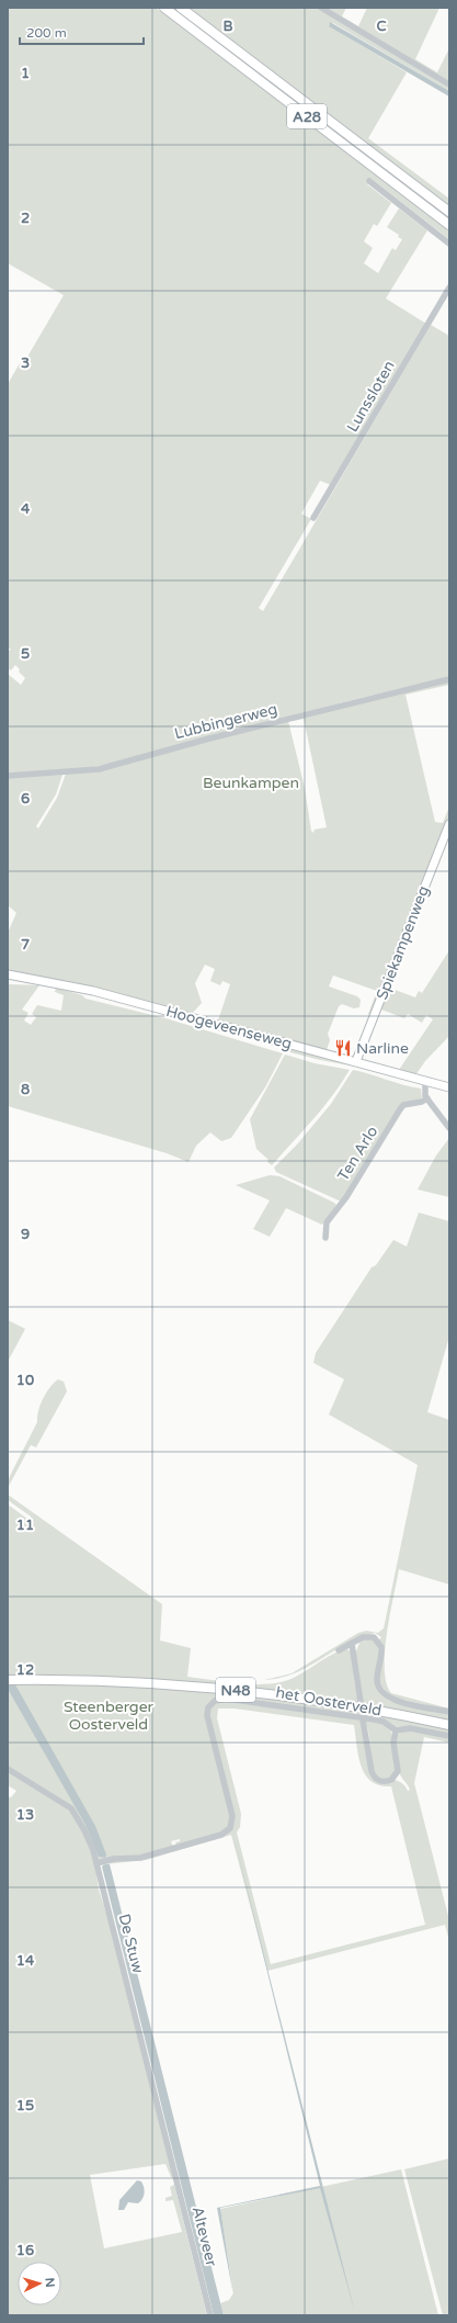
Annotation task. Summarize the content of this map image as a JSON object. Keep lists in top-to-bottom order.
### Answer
{
  "streets": {
    "highway": ["A28", "N48"],
    "main road": ["Spiekampenweg", "Hoogeveenseweg"],
    "street": [
      "Lunssloten",
      "Lubbingerweg",
      "Ten Arlo",
      "het Oosterveld",
      "De Stuw",
      "Alteveer"
    ]
  },
  "crossings": [
    ["Spiekampenweg", "Hoogeveenseweg"],
    ["het Oosterveld", "De Stuw"],
    ["De Stuw", "Alteveer"]
  ],
  "parks": ["Beunkampen", "Steenberger Oosterveld"],
  "places": {
    "restaurant": ["Narline"]
  },
  "scale_bar": "200 m",
  "north": "right",
  "grid": {
    "columns": ["B", "C"],
    "rows": [
      "1",
      "2",
      "3",
      "4",
      "5",
      "6",
      "7",
      "8",
      "9",
      "10",
      "11",
      "12",
      "13",
      "14",
      "15",
      "16"
    ]
  }
}
